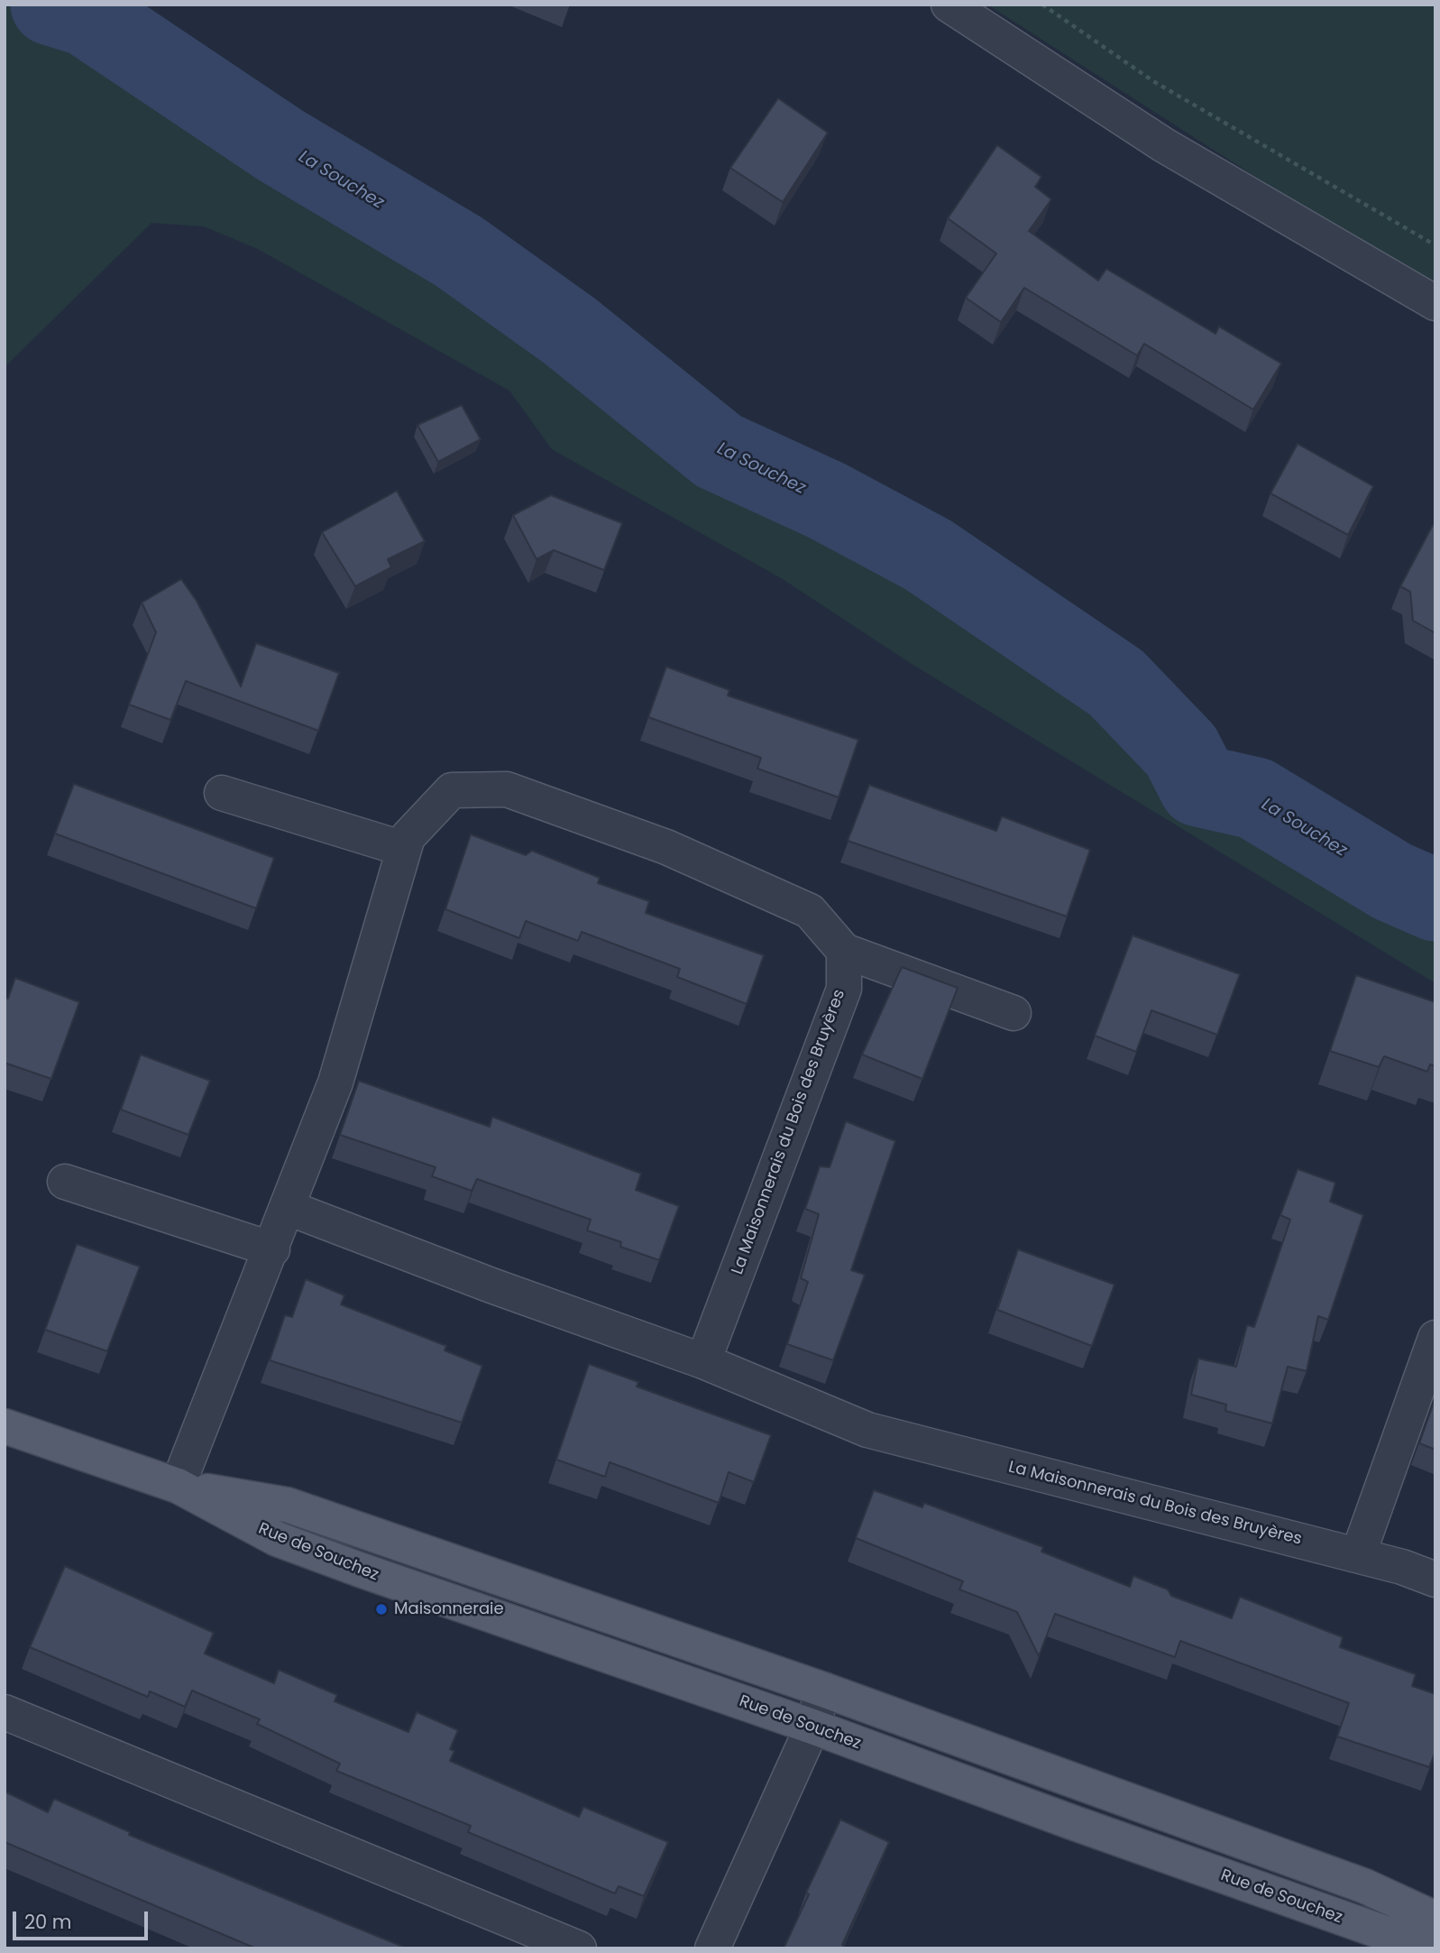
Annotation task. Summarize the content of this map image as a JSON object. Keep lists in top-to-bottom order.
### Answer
{
  "streets": {
    "main road": ["Rue de Souchez"],
    "street": ["La Maisonnerais du Bois des Bruyères"]
  },
  "water": ["La Souchez"],
  "places": ["Maisonneraie"],
  "scale_bar": "20 m"
}
